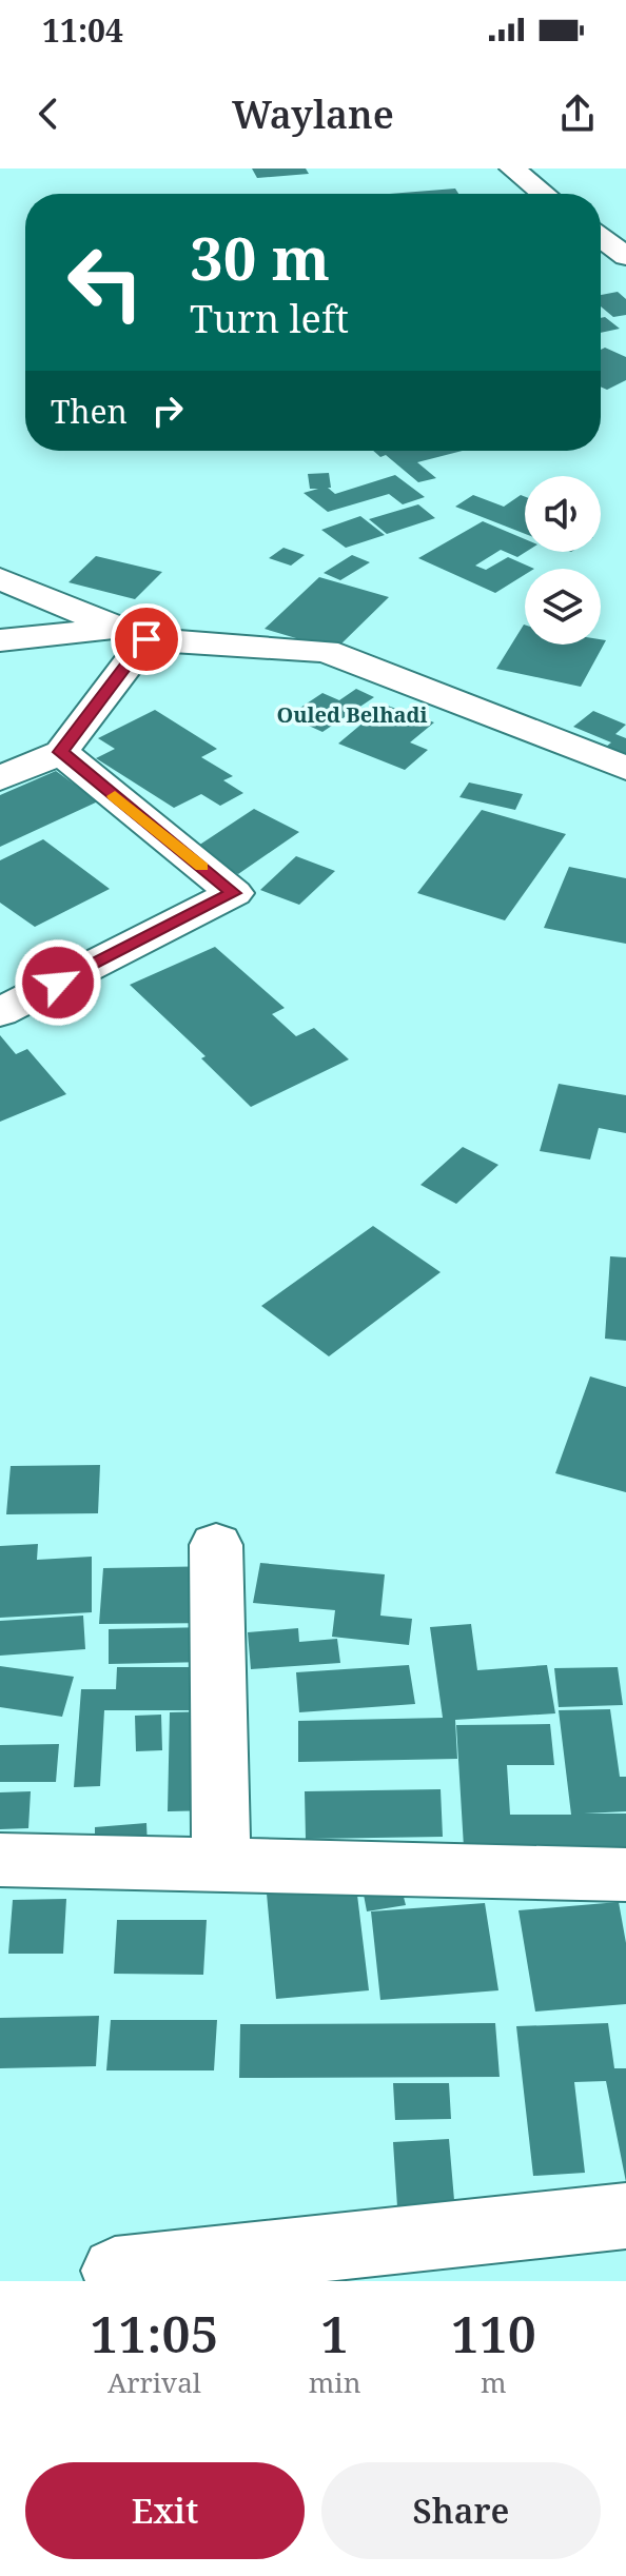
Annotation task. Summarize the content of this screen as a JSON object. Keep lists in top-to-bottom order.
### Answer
{
  "districts": ["Ouled Belhadi"],
  "page": {
    "status": "11:04",
    "header": "Waylane",
    "turn": ["30 m", "Turn left"],
    "then": "Then",
    "eta": [
      "11:05",
      "Arrival",
      "1",
      "min",
      "110",
      "m"
    ],
    "buttons": ["Exit", "Share"]
  }
}
